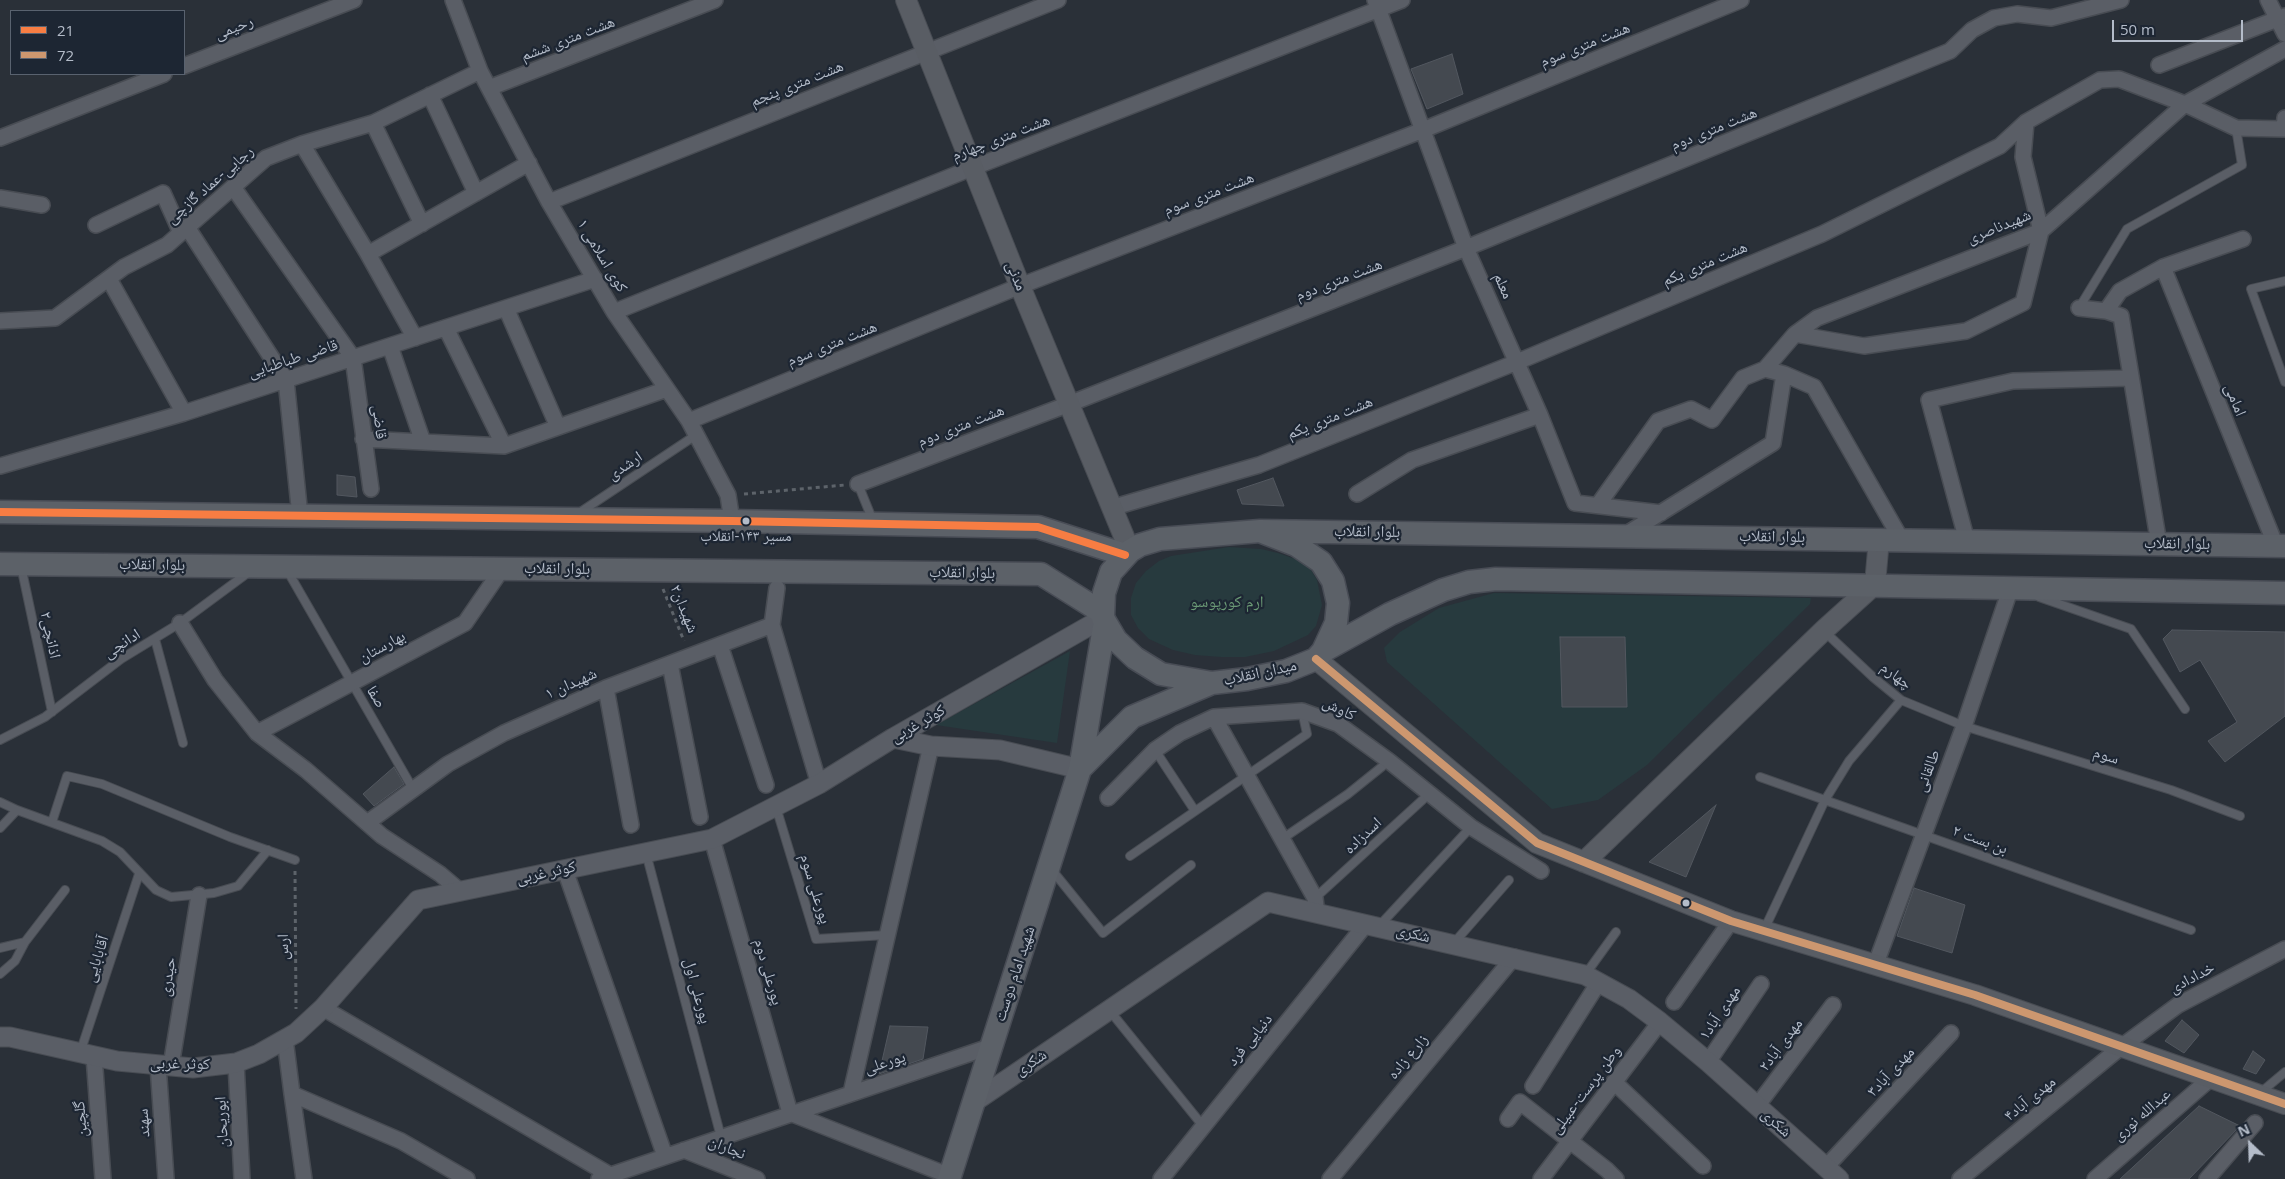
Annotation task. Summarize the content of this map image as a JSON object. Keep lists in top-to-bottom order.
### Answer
{
  "streets": {
    "main road": [
      "مدنی",
      "بلوار انقلاب",
      "میدان انقلاب",
      "شهید امام دوست"
    ],
    "street": [
      "رحیمی",
      "هشت متری ششم",
      "هشت متری سوم",
      "هشت متری پنجم",
      "هشت متری دوم",
      "هشت متری چهارم",
      "رجایی-عماد گازچی",
      "شهید‌ناصری",
      "کوی اسلامی ۱",
      "هشت متری یکم",
      "معلم",
      "قاضی طباطبایی",
      "امامی",
      "قاضی",
      "بهارستان",
      "شهیدان ۱",
      "کاوش",
      "کوثر غربی",
      "طالقانی",
      "شکری",
      "پورعلی دوم",
      "حیدری",
      "خدادادی",
      "مهدی آباد۱",
      "دنیایی فرد",
      "مهدی آباد۲",
      "زارع زاده",
      "پورعلی",
      "مهدی آباد۳",
      "وطن پرست-عبیلی",
      "مهدی آباد۴",
      "عبدالله نوری",
      "گلچین",
      "ابوریحان",
      "سهند",
      "نجاران"
    ],
    "lane": [
      "ارشدی",
      "اذانچی۲",
      "ادانچی",
      "چهارم",
      "صفا",
      "سوم",
      "اسدزاده",
      "بن بست ۲",
      "پورعلی سوم",
      "آقابابایی",
      "پورعلی اول"
    ],
    "path": ["شهیدان۲", "ارس"]
  },
  "crossings": [
    ["هشت متری ششم", "کوی اسلامی ۱"],
    ["هشت متری سوم", "کوی اسلامی ۱"],
    ["هشت متری سوم", "مدنی"],
    ["هشت متری سوم", "معلم"],
    ["هشت متری سوم", "ارشدی"],
    ["هشت متری پنجم", "کوی اسلامی ۱"],
    ["هشت متری پنجم", "مدنی"],
    ["هشت متری دوم", "مدنی"],
    ["هشت متری دوم", "معلم"],
    ["هشت متری چهارم", "کوی اسلامی ۱"],
    ["هشت متری چهارم", "مدنی"],
    ["هشت متری چهارم", "معلم"],
    ["رجایی-عماد گازچی", "کوی اسلامی ۱"],
    ["شهید‌ناصری", "هشت متری یکم"],
    ["کوی اسلامی ۱", "قاضی طباطبایی"],
    ["کوی اسلامی ۱", "ارشدی"],
    ["هشت متری یکم", "مدنی"],
    ["هشت متری یکم", "معلم"],
    ["قاضی طباطبایی", "قاضی"],
    ["امامی", "بلوار انقلاب"],
    ["بلوار انقلاب", "شهیدان۲"],
    ["بلوار انقلاب", "اذانچی۲"],
    ["بلوار انقلاب", "ادانچی"],
    ["بلوار انقلاب", "بهارستان"],
    ["بلوار انقلاب", "میدان انقلاب"],
    ["بلوار انقلاب", "صفا"],
    ["بلوار انقلاب", "کوثر غربی"],
    ["بلوار انقلاب", "شهید امام دوست"],
    ["شهیدان۲", "شهیدان ۱"],
    ["اذانچی۲", "ادانچی"],
    ["بهارستان", "صفا"],
    ["میدان انقلاب", "کوثر غربی"],
    ["میدان انقلاب", "شهید امام دوست"],
    ["چهارم", "سوم"],
    ["چهارم", "طالقانی"],
    ["شهیدان ۱", "صفا"],
    ["کاوش", "اسدزاده"],
    ["کوثر غربی", "پورعلی سوم"],
    ["کوثر غربی", "ارس"],
    ["کوثر غربی", "آقابابایی"],
    ["کوثر غربی", "پورعلی دوم"],
    ["کوثر غربی", "شهید امام دوست"],
    ["کوثر غربی", "حیدری"],
    ["کوثر غربی", "پورعلی اول"],
    ["کوثر غربی", "گلچین"],
    ["کوثر غربی", "ابوریحان"],
    ["کوثر غربی", "سهند"],
    ["سوم", "طالقانی"],
    ["طالقانی", "بن بست ۲"],
    ["اسدزاده", "شکری"],
    ["شکری", "شهید امام دوست"],
    ["شکری", "مهدی آباد۱"],
    ["شکری", "دنیایی فرد"],
    ["شکری", "مهدی آباد۲"],
    ["شکری", "زارع زاده"],
    ["شکری", "مهدی آباد۳"],
    ["شکری", "وطن پرست-عبیلی"],
    ["آقابابایی", "گلچین"],
    ["پورعلی دوم", "پورعلی"],
    ["شهید امام دوست", "پورعلی"],
    ["حیدری", "سهند"],
    ["خدادادی", "مهدی آباد۴"],
    ["پورعلی اول", "پورعلی"],
    ["پورعلی", "نجاران"]
  ],
  "parks": ["ارم کورپوسو"],
  "places": ["مسیر ۱۴۳-انقلاب"],
  "lines": ["transit line 21", "transit line 72"],
  "legend": ["21", "72"],
  "scale_bar": "50 m",
  "north": "top left"
}
